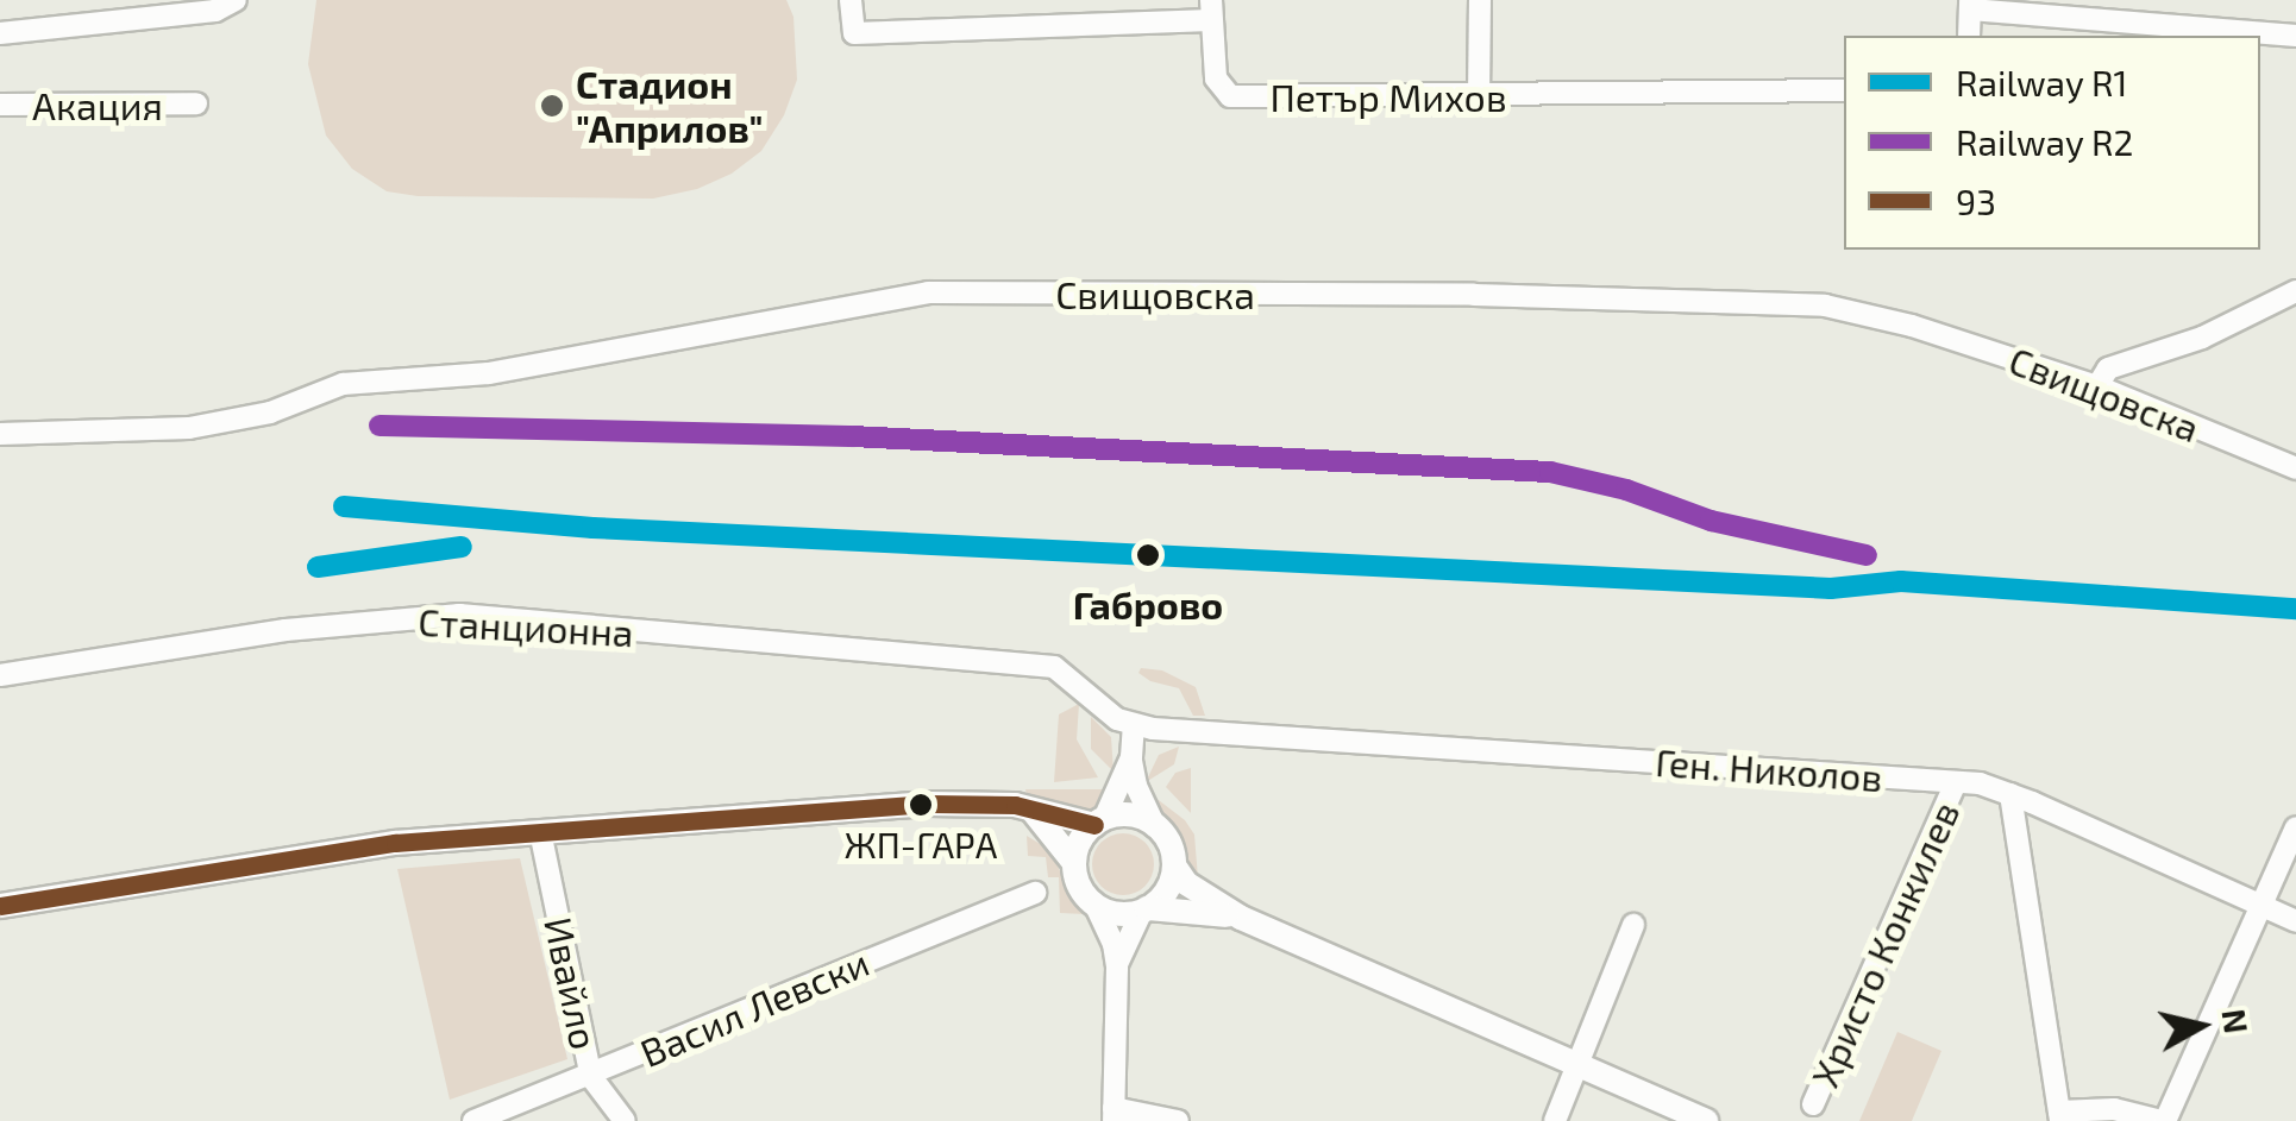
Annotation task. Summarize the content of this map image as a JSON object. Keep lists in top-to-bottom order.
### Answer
{
  "streets": {
    "street": [
      "Петър Михов",
      "Акация",
      "Свищовска",
      "Станционна",
      "Ген. Николов",
      "Христо Конкилев",
      "Ивайло",
      "Васил Левски"
    ]
  },
  "crossings": [
    ["Станционна", "Ген. Николов"],
    ["Ген. Николов", "Христо Конкилев"],
    ["Ивайло", "Васил Левски"]
  ],
  "places": ["Стадион \"Априлов\"", "Габрово", "ЖП-ГАРА"],
  "lines": ["rail line R2", "rail line R1", "transit line 93"],
  "legend": ["Railway R1", "Railway R2", "93"],
  "north": "right"
}
